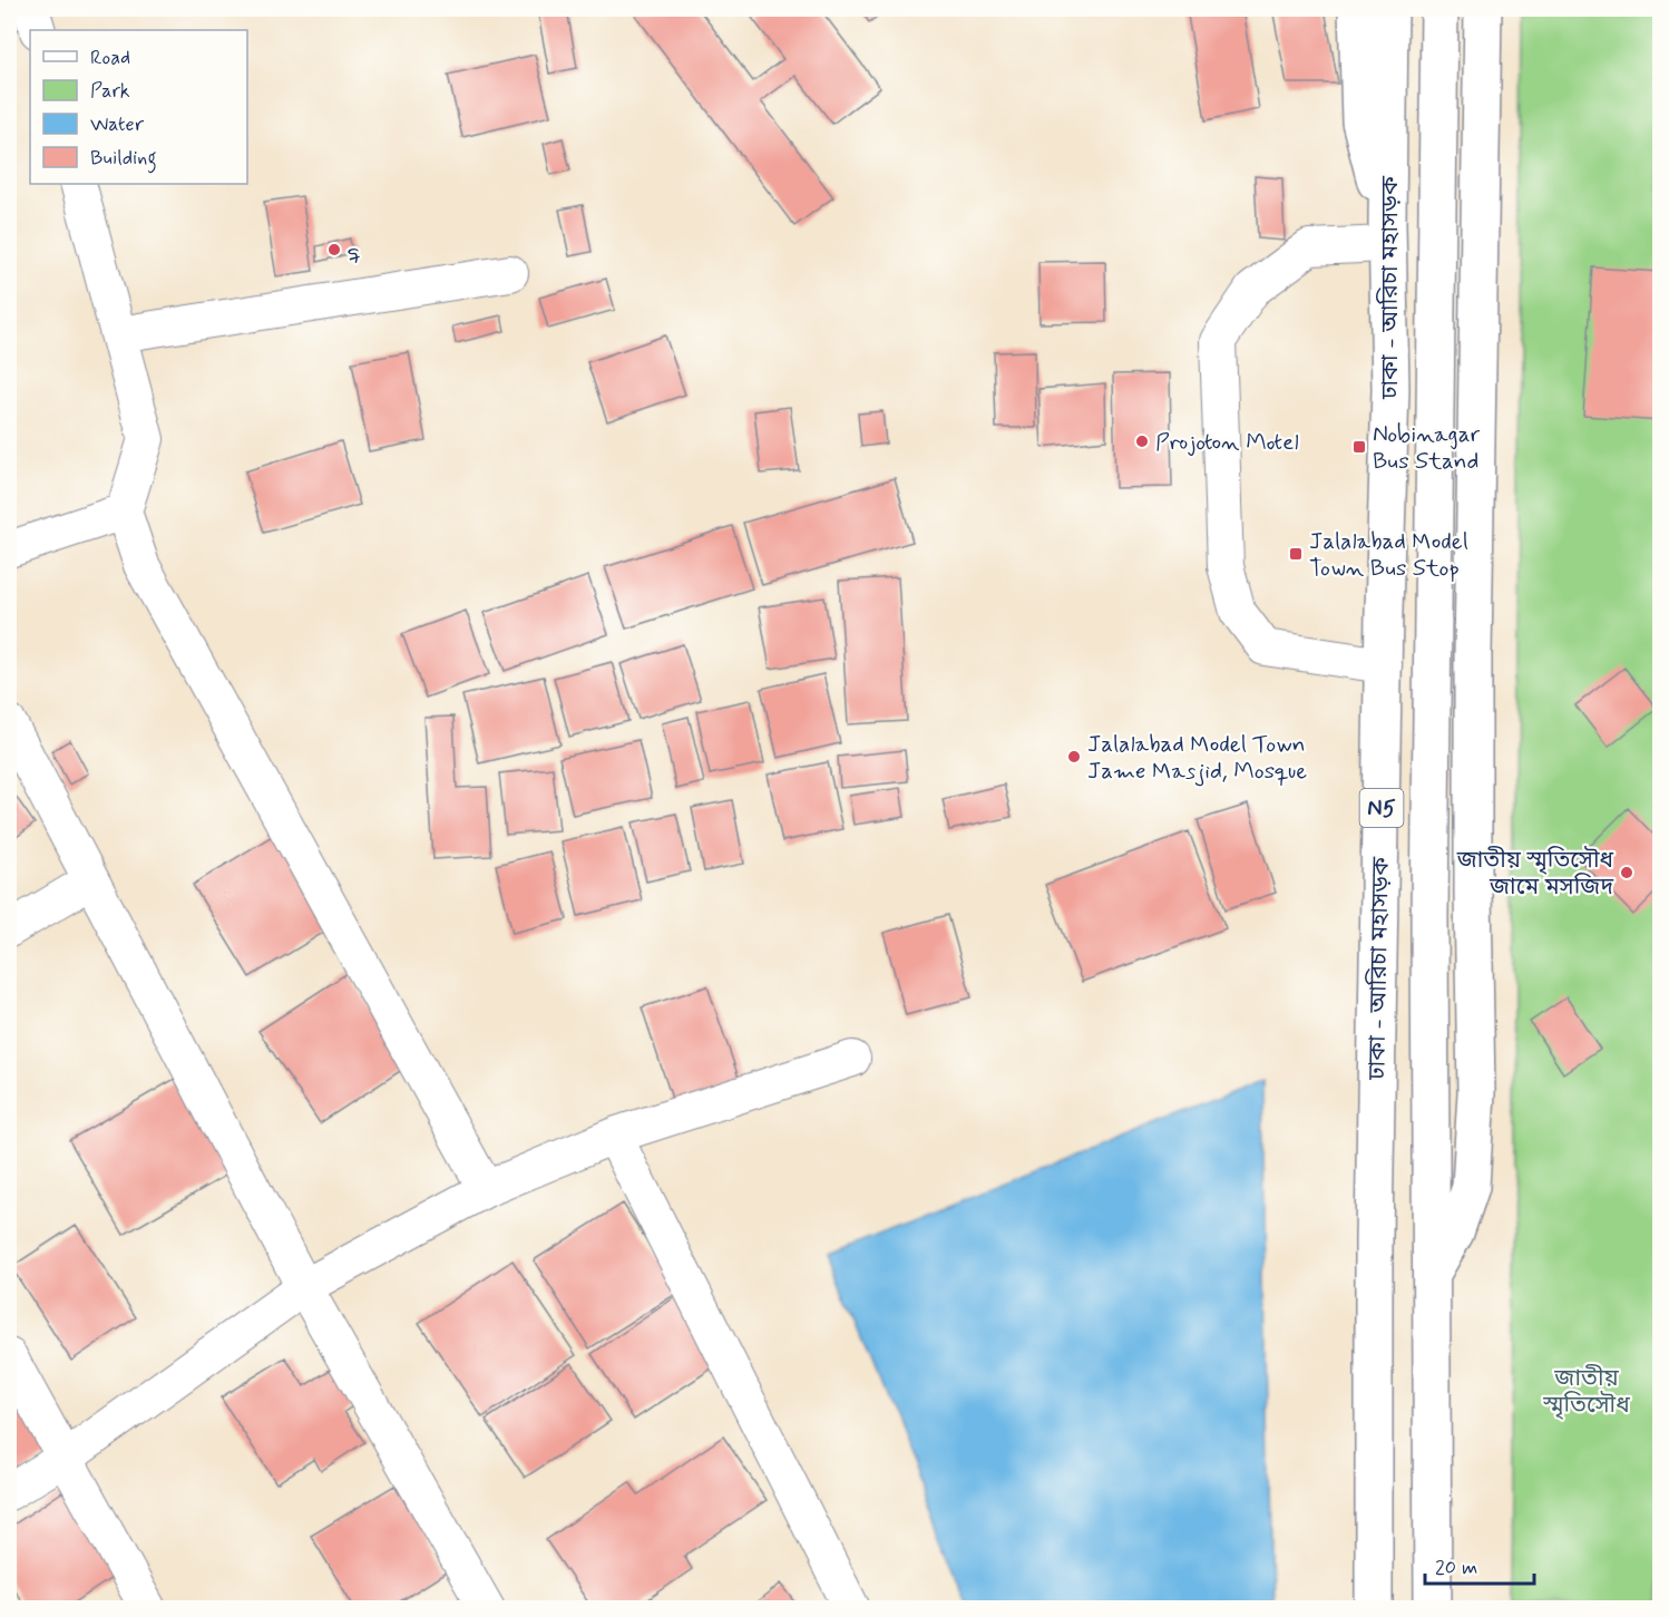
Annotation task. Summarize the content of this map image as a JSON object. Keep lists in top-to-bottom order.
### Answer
{
  "streets": {
    "highway": ["ঢাকা - আরিচা মহাসড়ক", "N5"]
  },
  "parks": ["জাতীয় স্মৃতিসৌধ"],
  "places": {
    "other": [
      "q",
      "Projoton Motel",
      "Jalalabad Model Town Jame Masjid, Mosque",
      "জাতীয় স্মৃতিসৌধ জামে মসজিদ"
    ],
    "transit": ["Nobinagar Bus Stand", "Jalalabad Model Town Bus Stop"]
  },
  "legend": [
    "Road",
    "Park",
    "Water",
    "Building"
  ],
  "scale_bar": "20 m"
}
